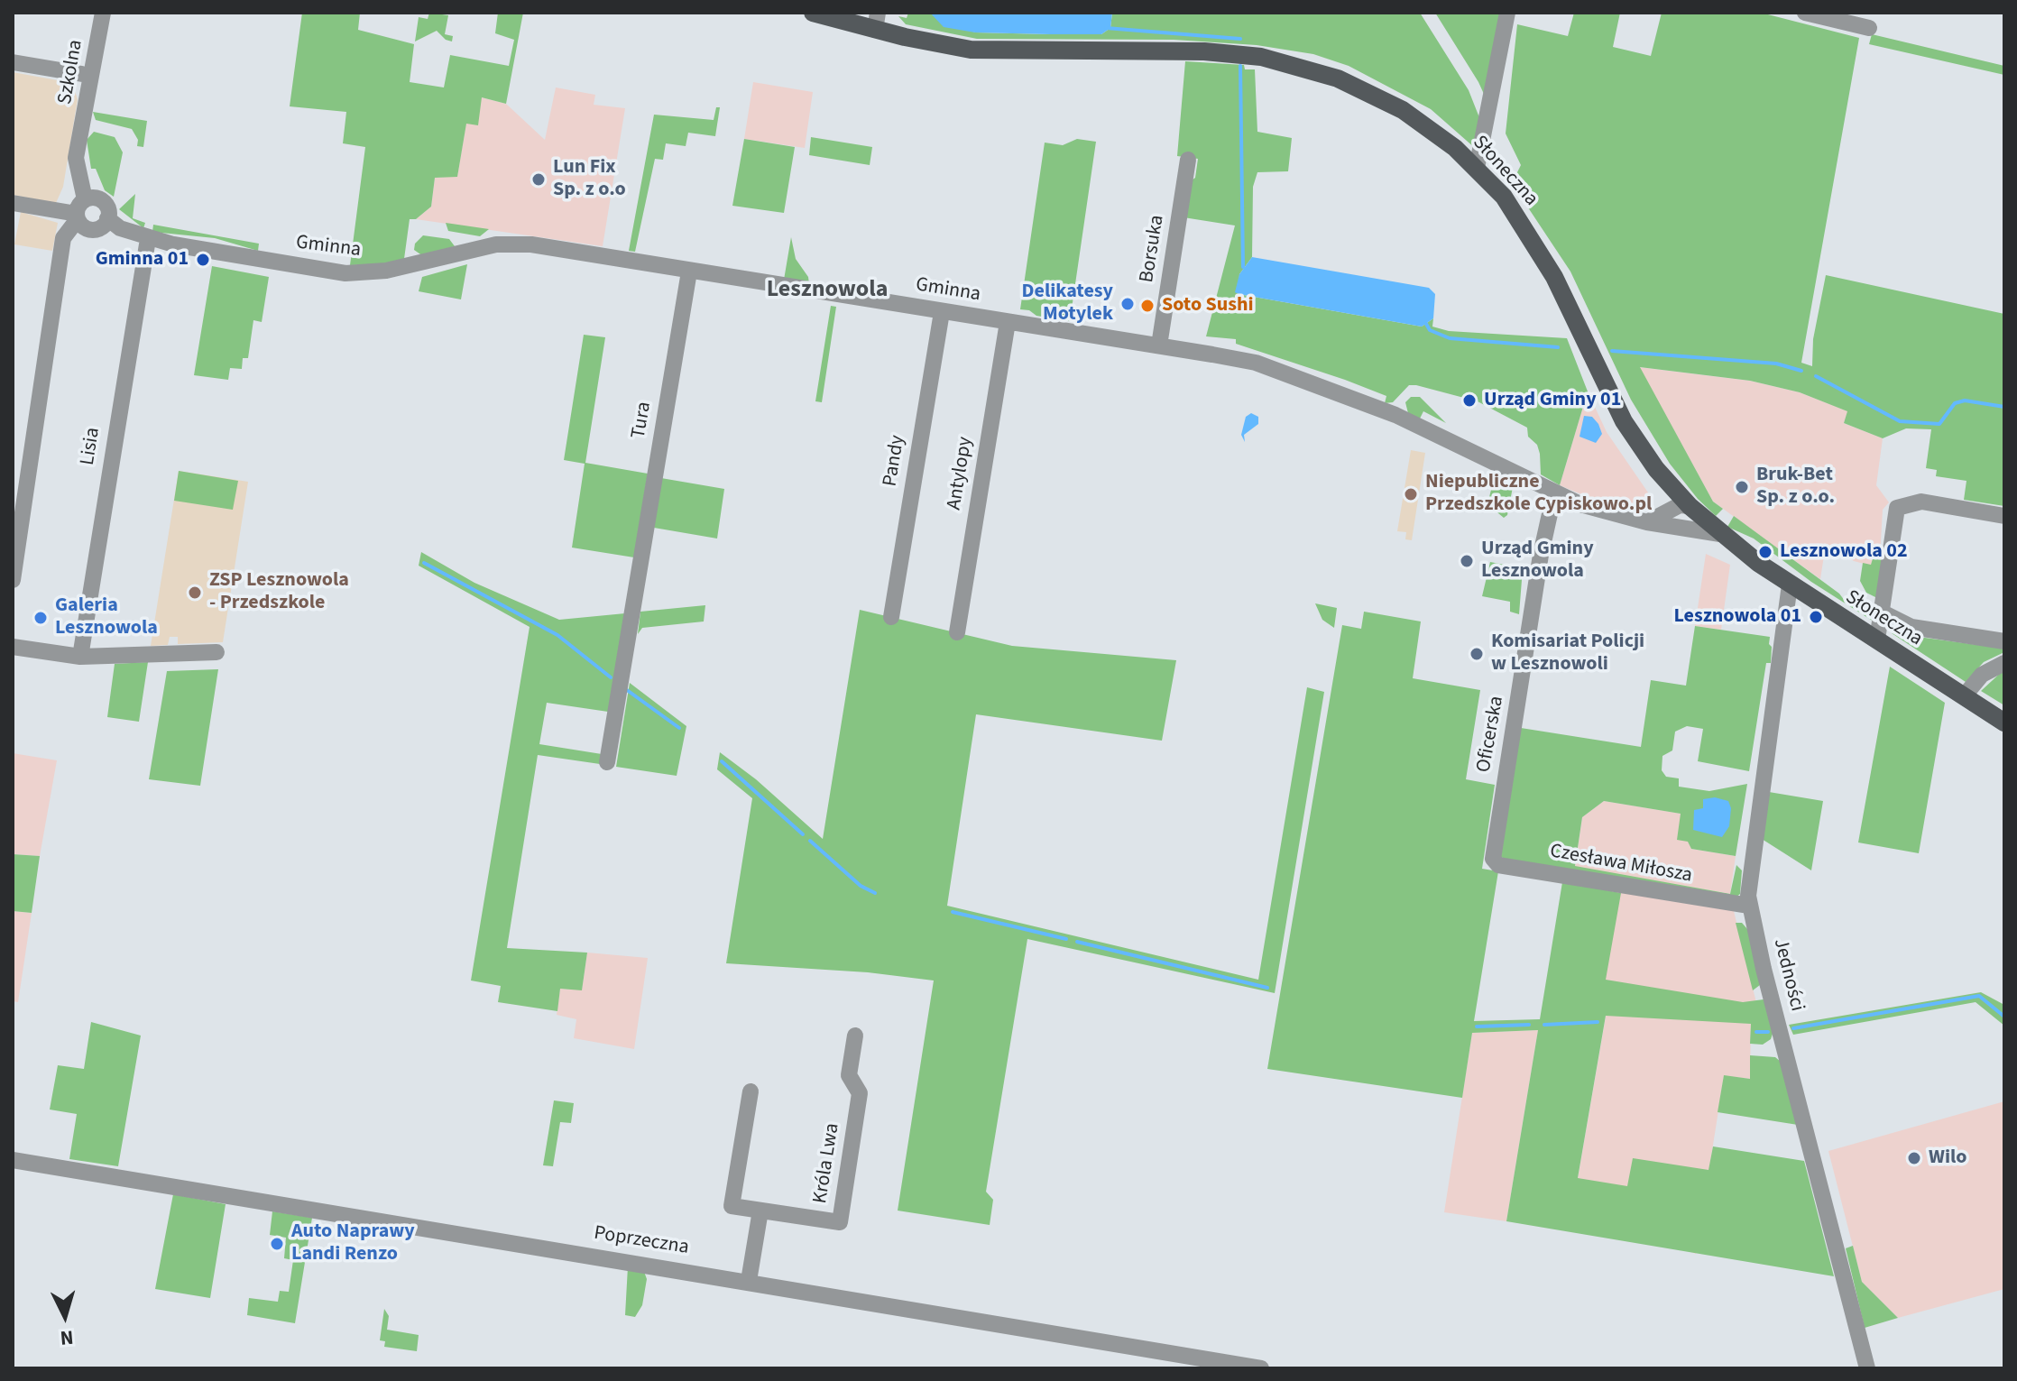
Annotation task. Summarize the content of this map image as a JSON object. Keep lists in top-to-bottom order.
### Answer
{
  "streets": {
    "main road": ["Słoneczna"],
    "street": [
      "Szkolna",
      "Gminna",
      "Borsuka",
      "Tura",
      "Lisia",
      "Pandy",
      "Antylopy",
      "Oficerska",
      "Czesława Miłosza",
      "Jedności",
      "Króla Lwa",
      "Poprzeczna"
    ]
  },
  "crossings": [
    ["Słoneczna", "Gminna"],
    ["Słoneczna", "Jedności"],
    ["Gminna", "Borsuka"],
    ["Gminna", "Tura"],
    ["Gminna", "Lisia"],
    ["Gminna", "Pandy"],
    ["Gminna", "Antylopy"],
    ["Gminna", "Oficerska"],
    ["Oficerska", "Czesława Miłosza"],
    ["Czesława Miłosza", "Jedności"]
  ],
  "districts": ["Lesznowola"],
  "places": [
    "Lun Fix Sp. z o.o",
    "Gminna 01",
    "Delikatesy Motylek",
    "Soto Sushi",
    "Urząd Gminy 01",
    "Bruk-Bet Sp. z o.o.",
    "Niepubliczne Przedszkole Cypiskowo.pl",
    "Lesznowola 02",
    "Urząd Gminy Lesznowola",
    "ZSP Lesznowola - Przedszkole",
    "Lesznowola 01",
    "Galeria Lesznowola",
    "Komisariat Policji w Lesznowoli",
    "Wilo",
    "Auto Naprawy Landi Renzo"
  ],
  "north": "bottom"
}
